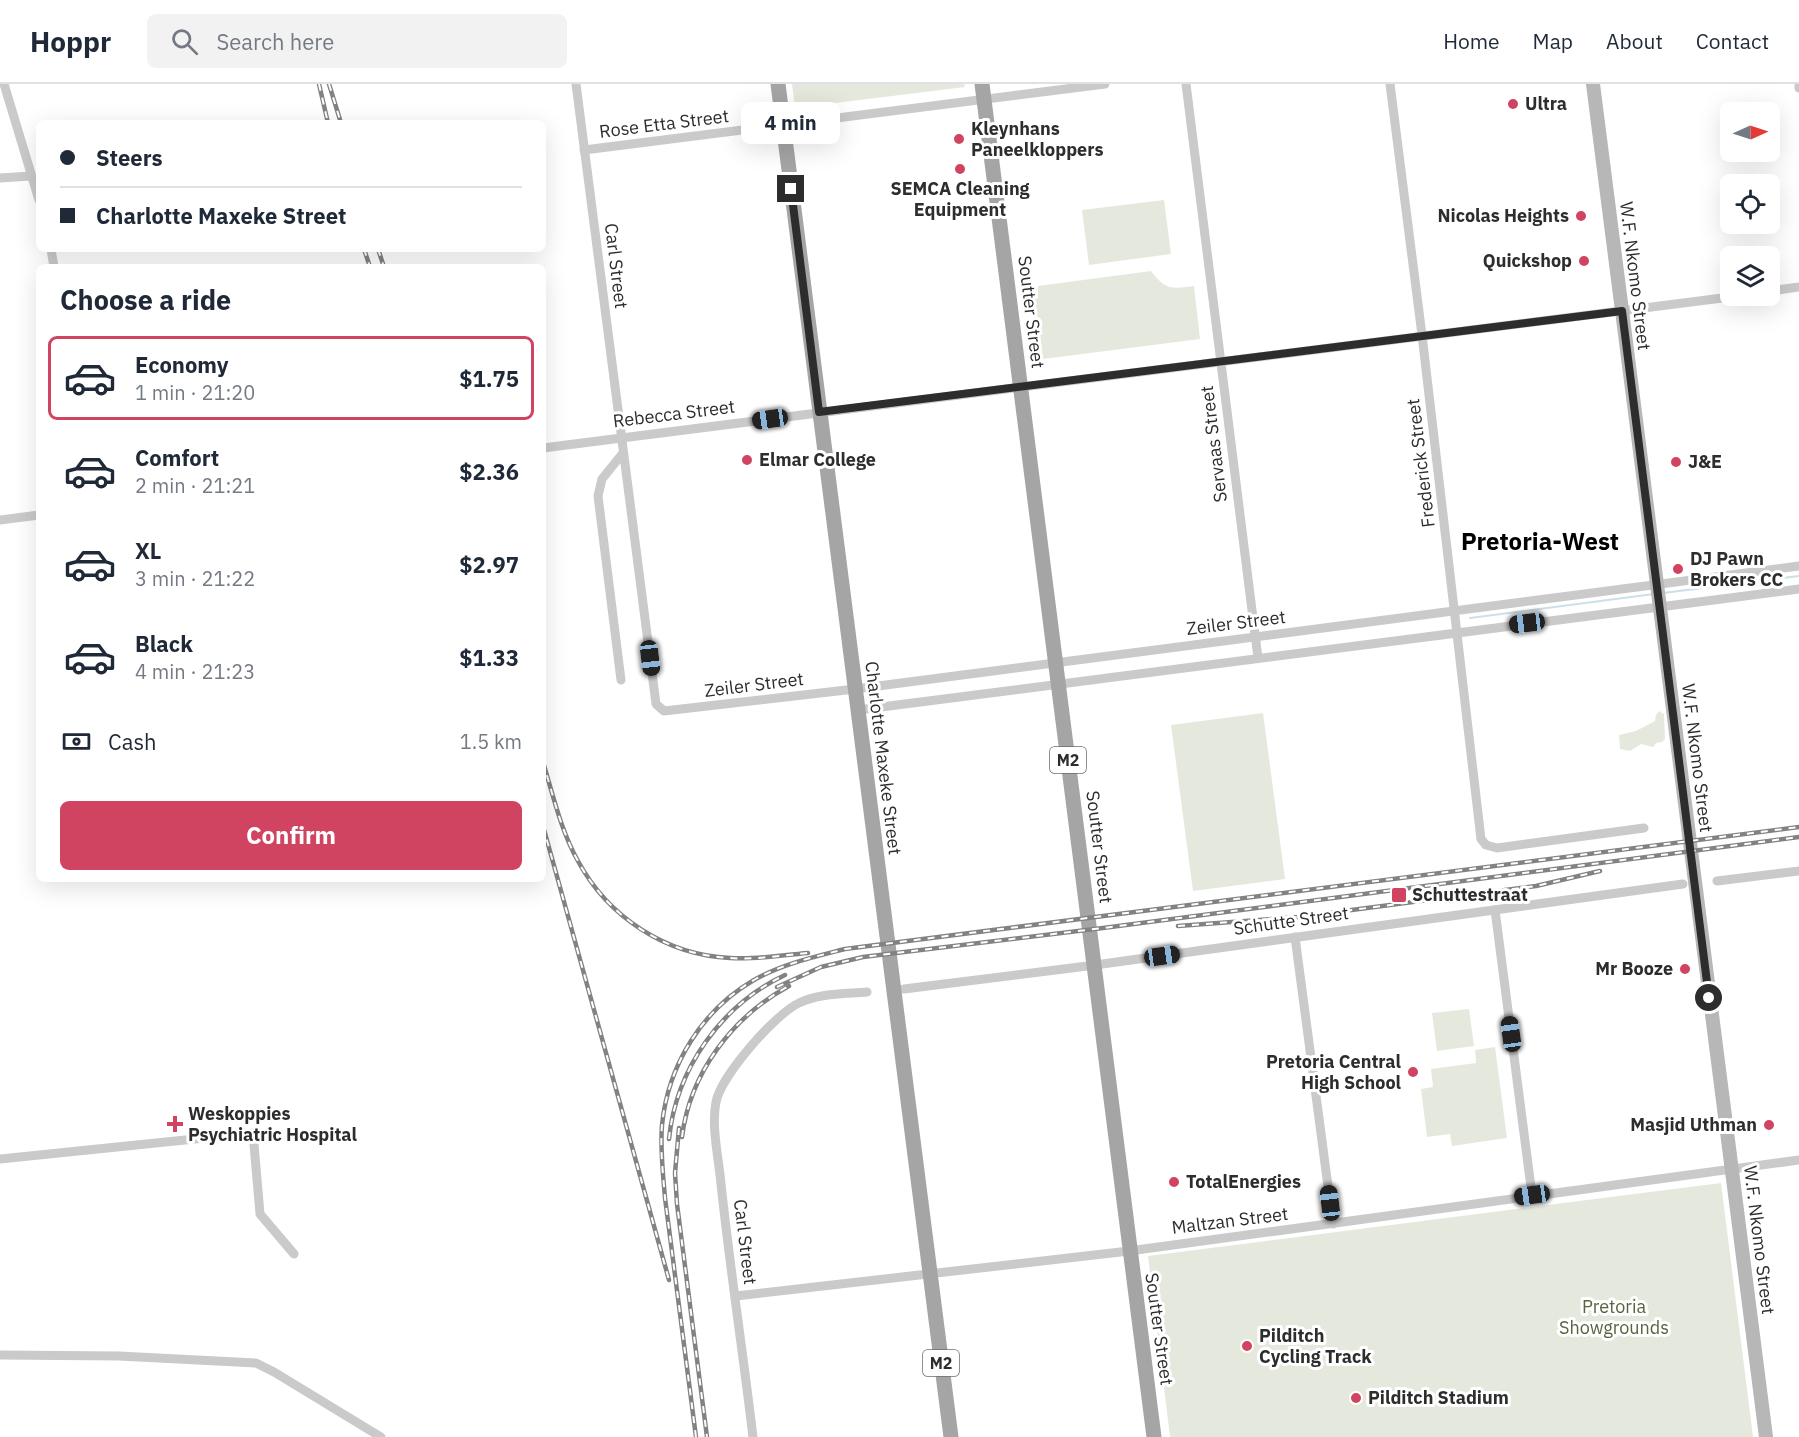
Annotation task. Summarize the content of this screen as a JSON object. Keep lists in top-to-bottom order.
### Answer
{
  "streets": {
    "main road": [
      "W.F. Nkomo Street",
      "Soutter Street",
      "Charlotte Maxeke Street",
      "M2"
    ],
    "street": [
      "Rose Etta Street",
      "Carl Street",
      "Rebecca Street",
      "Servaas Street",
      "Frederick Street",
      "Zeiler Street",
      "Schutte Street",
      "Maltzan Street"
    ]
  },
  "crossings": [
    ["Rose Etta Street", "Carl Street"],
    ["Rose Etta Street", "Soutter Street"],
    ["Rose Etta Street", "Charlotte Maxeke Street"],
    ["Carl Street", "Rebecca Street"],
    ["Carl Street", "Zeiler Street"],
    ["Carl Street", "Maltzan Street"],
    ["W.F. Nkomo Street", "Rebecca Street"],
    ["W.F. Nkomo Street", "Zeiler Street"],
    ["W.F. Nkomo Street", "Maltzan Street"],
    ["Soutter Street", "Rebecca Street"],
    ["Soutter Street", "Zeiler Street"],
    ["Soutter Street", "Schutte Street"],
    ["Soutter Street", "Maltzan Street"],
    ["Rebecca Street", "Servaas Street"],
    ["Rebecca Street", "Frederick Street"],
    ["Rebecca Street", "Charlotte Maxeke Street"],
    ["Servaas Street", "Zeiler Street"],
    ["Frederick Street", "Zeiler Street"],
    ["Zeiler Street", "Charlotte Maxeke Street"],
    ["Charlotte Maxeke Street", "Maltzan Street"]
  ],
  "districts": ["Pretoria-West"],
  "parks": ["Pretoria Showgrounds"],
  "places": {
    "other": [
      "Ultra",
      "Kleynhans Paneelkloppers",
      "SEMCA Cleaning Equipment",
      "Nicolas Heights",
      "Quickshop",
      "Elmar College",
      "J&E",
      "DJ Pawn Brokers CC",
      "Mr Booze",
      "Pretoria Central High School",
      "Masjid Uthman",
      "TotalEnergies",
      "Pilditch Cycling Track",
      "Pilditch Stadium"
    ],
    "transit": ["Schuttestraat"],
    "health": ["Weskoppies Psychiatric Hospital"]
  },
  "north": "right",
  "page": {
    "header": "Hoppr",
    "search": "Search here",
    "nav": [
      "Home",
      "Map",
      "About",
      "Contact"
    ],
    "bubble": "4 min",
    "banner": ["Steers", "Charlotte Maxeke Street"],
    "heading": "Choose a ride",
    "list": [
      {
        "name": "Economy",
        "note": "1 min · 21:20",
        "value": "$1.75"
      },
      {
        "name": "Comfort",
        "note": "2 min · 21:21",
        "value": "$2.36"
      },
      {
        "name": "XL",
        "note": "3 min · 21:22",
        "value": "$2.97"
      },
      {
        "name": "Black",
        "note": "4 min · 21:23",
        "value": "$1.33"
      }
    ],
    "pay": ["Cash", "1.5 km"],
    "buttons": "Confirm"
  }
}
